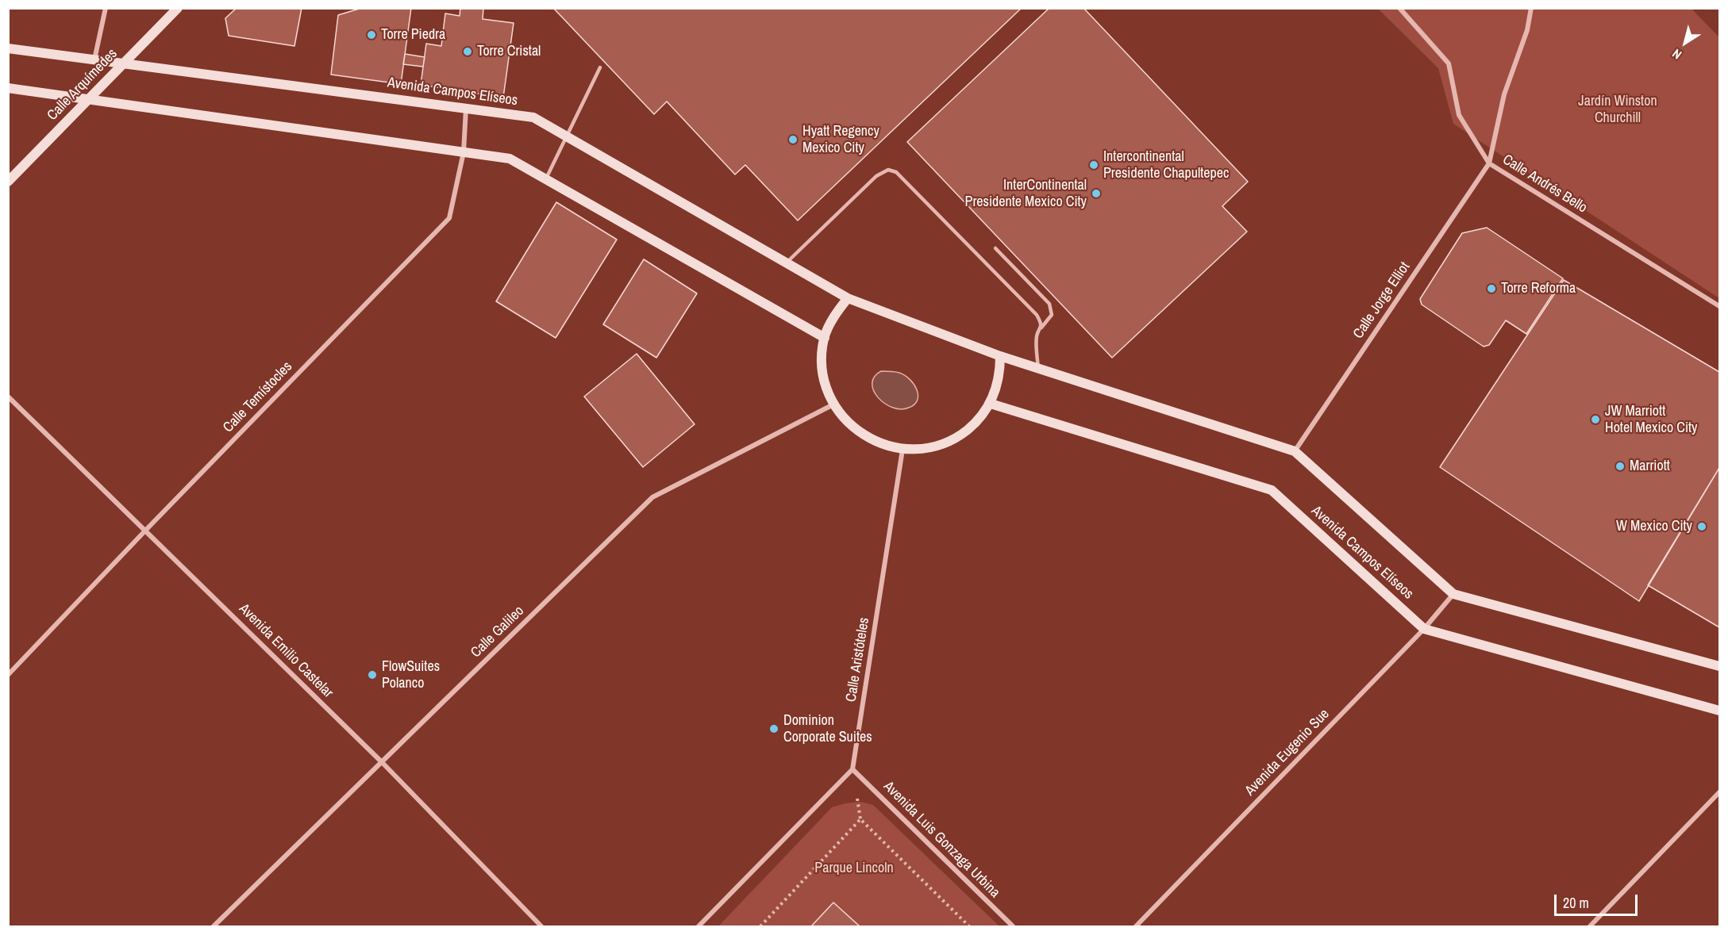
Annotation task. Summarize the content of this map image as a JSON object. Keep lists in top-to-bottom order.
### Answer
{
  "streets": {
    "street": [
      "Calle Arquímedes",
      "Avenida Campos Elíseos",
      "Calle Andrés Bello",
      "Calle Jorge Elliot",
      "Calle Temístocles",
      "Calle Galileo",
      "Avenida Emilio Castelar",
      "Calle Aristóteles",
      "Avenida Eugenio Sue",
      "Avenida Luis Gonzaga Urbina"
    ]
  },
  "crossings": [
    ["Calle Arquímedes", "Avenida Campos Elíseos"],
    ["Avenida Campos Elíseos", "Calle Temístocles"],
    ["Avenida Campos Elíseos", "Calle Galileo"],
    ["Avenida Campos Elíseos", "Calle Aristóteles"],
    ["Avenida Campos Elíseos", "Avenida Eugenio Sue"],
    ["Calle Andrés Bello", "Calle Jorge Elliot"],
    ["Calle Temístocles", "Avenida Emilio Castelar"],
    ["Calle Galileo", "Avenida Emilio Castelar"],
    ["Calle Galileo", "Calle Aristóteles"],
    ["Calle Aristóteles", "Avenida Luis Gonzaga Urbina"]
  ],
  "parks": ["Jardín Winston Churchill", "Parque Lincoln"],
  "places": [
    "Torre Piedra",
    "Torre Cristal",
    "Hyatt Regency Mexico City",
    "Intercontinental Presidente Chapultepec",
    "InterContinental Presidente Mexico City",
    "Torre Reforma",
    "JW Marriott Hotel Mexico City",
    "Marriott",
    "W Mexico City",
    "FlowSuites Polanco",
    "Dominion Corporate Suites"
  ],
  "scale_bar": "20 m",
  "north": "bottom left"
}
